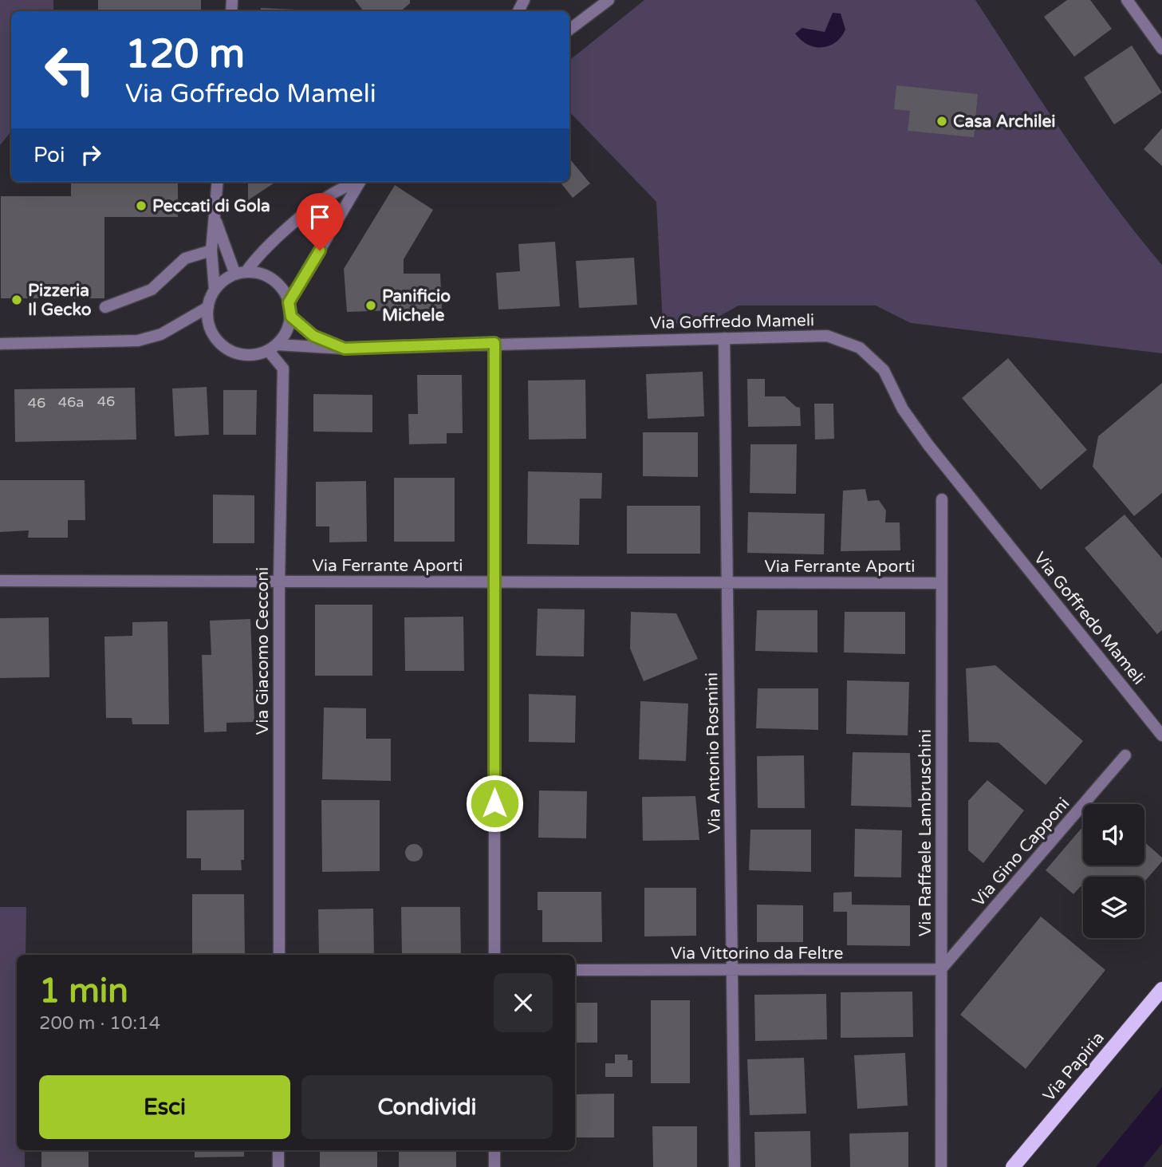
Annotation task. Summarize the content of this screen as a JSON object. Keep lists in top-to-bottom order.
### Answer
{
  "streets": {
    "main road": ["Via Papiria"],
    "street": [
      "Via Goffredo Mameli",
      "Via Ferrante Aporti",
      "Via Giacomo Cecconi",
      "Via Antonio Rosmini",
      "Via Raffaele Lambruschini",
      "Via Gino Capponi",
      "Via Vittorino da Feltre"
    ]
  },
  "crossings": [
    ["Via Goffredo Mameli", "Via Giacomo Cecconi"],
    ["Via Goffredo Mameli", "Via Antonio Rosmini"],
    ["Via Ferrante Aporti", "Via Giacomo Cecconi"],
    ["Via Ferrante Aporti", "Via Antonio Rosmini"],
    ["Via Ferrante Aporti", "Via Raffaele Lambruschini"],
    ["Via Antonio Rosmini", "Via Vittorino da Feltre"],
    ["Via Raffaele Lambruschini", "Via Gino Capponi"],
    ["Via Raffaele Lambruschini", "Via Vittorino da Feltre"],
    ["Via Gino Capponi", "Via Vittorino da Feltre"]
  ],
  "places": [
    "Casa Archilei",
    "Peccati di Gola",
    "Pizzeria Il Gecko",
    "Panificio Michele"
  ],
  "house_numbers": ["46", "46a", "46"],
  "page": {
    "turn": ["120 m", "Via Goffredo Mameli"],
    "then": "Poi",
    "heading": ["1 min", "200 m · 10:14"],
    "buttons": ["Esci", "Condividi"]
  }
}
